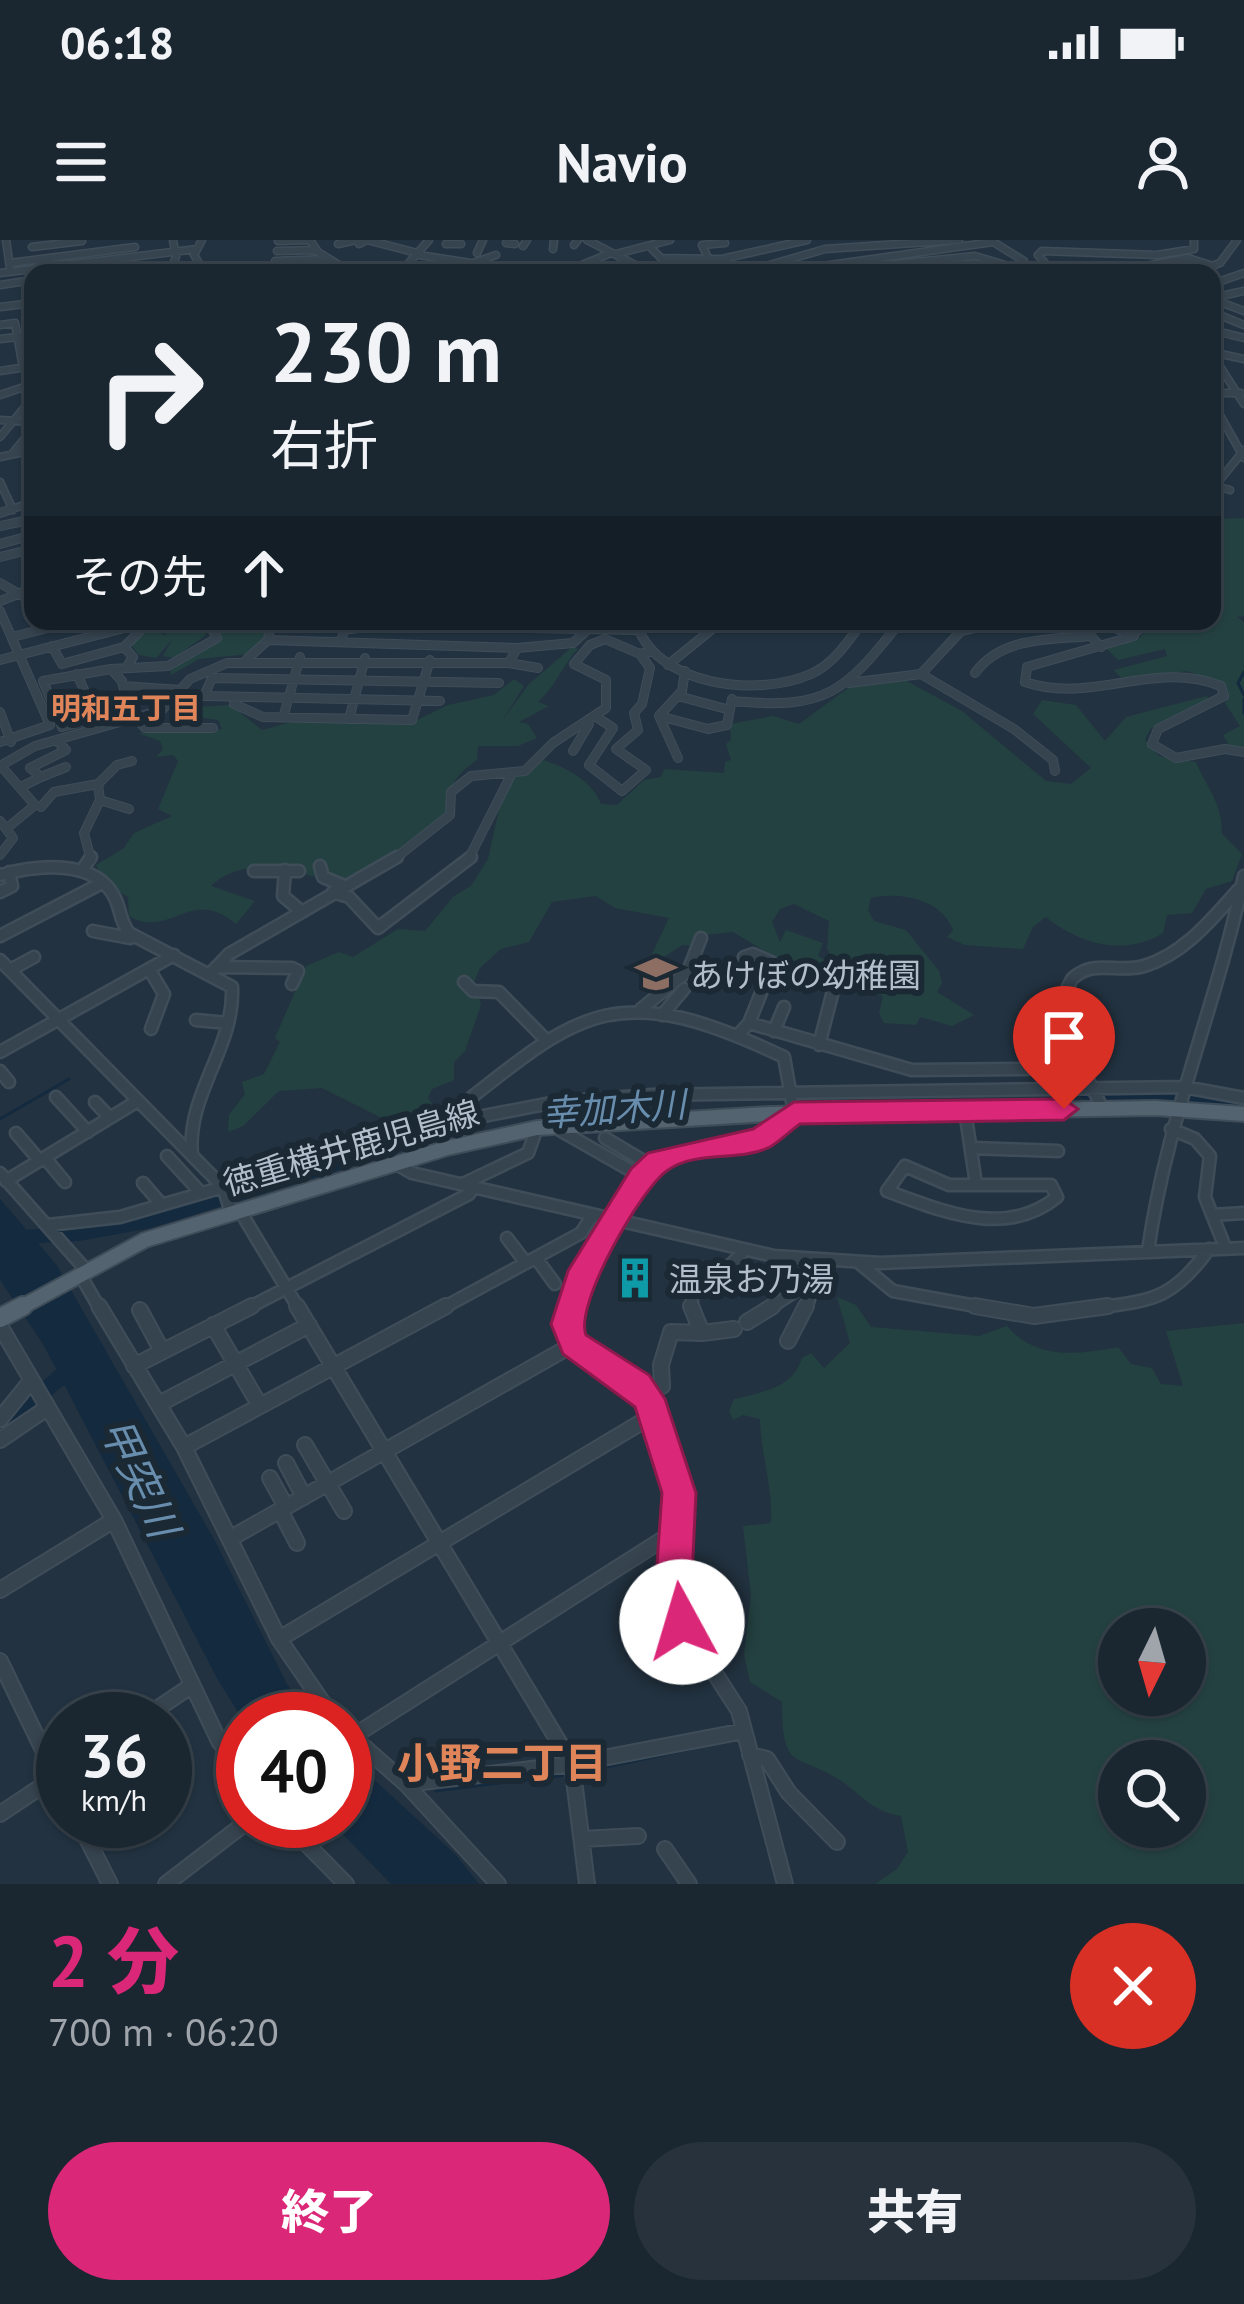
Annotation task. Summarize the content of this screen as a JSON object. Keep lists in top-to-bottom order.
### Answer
{
  "streets": {
    "main road": ["徳重横井鹿児島線"]
  },
  "districts": ["明和五丁目", "小野二丁目"],
  "water": ["幸加木川", "甲突川"],
  "places": {
    "school or university": ["あけぼの幼稚園"],
    "building": ["温泉お乃湯"]
  },
  "north": "bottom",
  "page": {
    "status": "06:18",
    "header": "Navio",
    "turn": ["230 m", "右折"],
    "then": "その先",
    "speed": "36 km/h",
    "limit": "40",
    "heading": ["2 分", "700 m · 06:20"],
    "buttons": ["終了", "共有"]
  }
}
